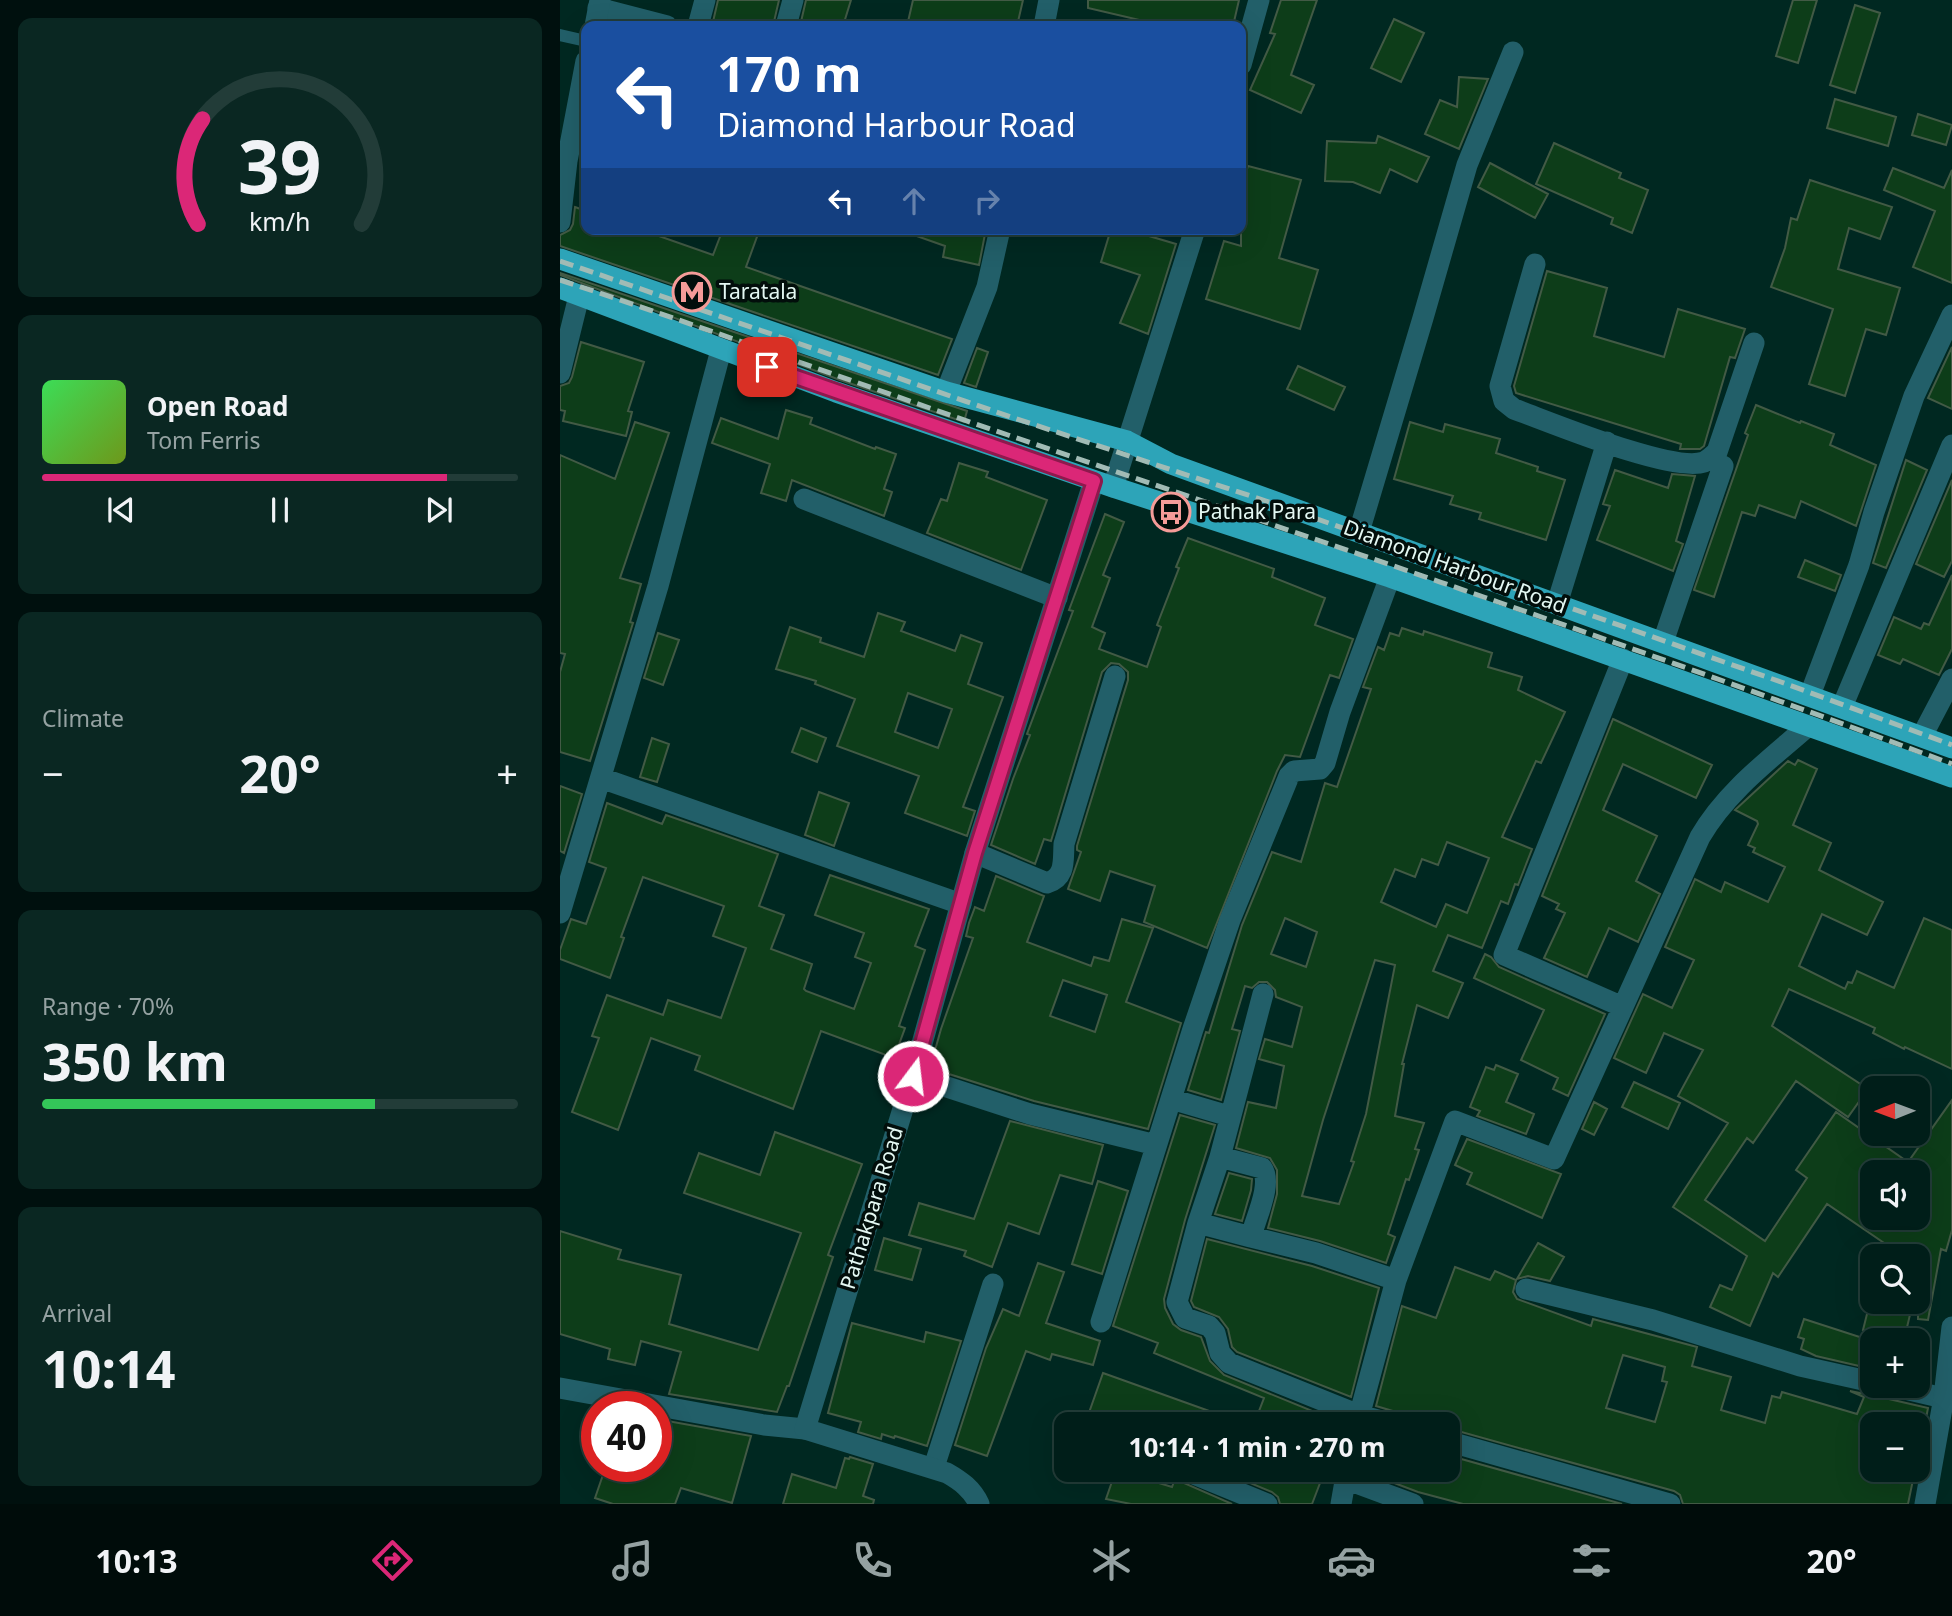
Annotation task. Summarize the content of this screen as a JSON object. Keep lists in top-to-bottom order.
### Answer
{
  "streets": {
    "highway": ["Diamond Harbour Road"],
    "street": ["Pathakpara Road"]
  },
  "crossings": [
    ["Diamond Harbour Road", "Pathakpara Road"]
  ],
  "places": {
    "metro station": ["Taratala"],
    "bus stop": ["Pathak Para"]
  },
  "north": "left",
  "page": {
    "turn": ["170 m", "Diamond Harbour Road"],
    "song": ["Open Road", "Tom Ferris"],
    "tile": [
      "Climate",
      ["Range · 70%", "350 km"],
      ["Arrival", "10:14"]
    ],
    "heat": ["−", "20°", "+"],
    "map_buttons": ["+", "−"],
    "limit": "40",
    "trip": "10:14 · 1 min · 270 m",
    "tabs": ["10:13", "20°"],
    "gauge": ["39", "km/h"]
  }
}
